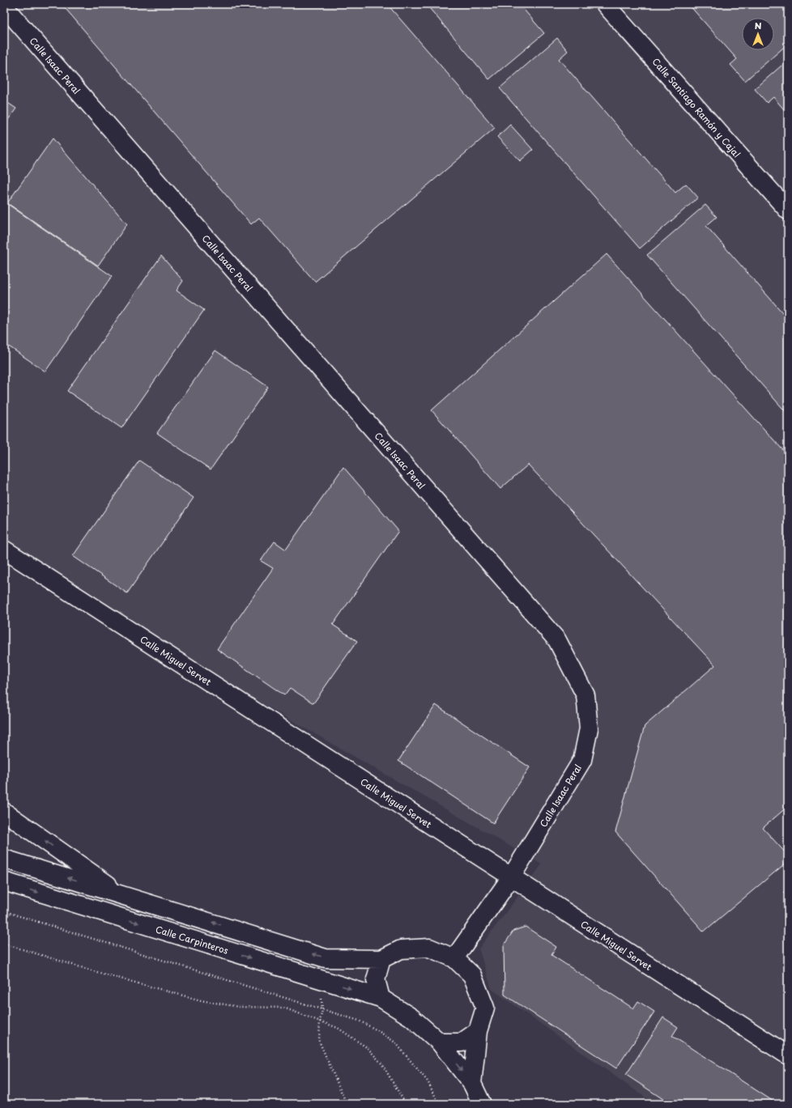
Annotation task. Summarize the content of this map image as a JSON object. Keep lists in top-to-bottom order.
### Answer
{
  "streets": {
    "street": [
      "Calle Isaac Peral",
      "Calle Santiago Ramón y Cajal",
      "Calle Miguel Servet",
      "Calle Carpìnteros"
    ]
  },
  "crossings": [
    ["Calle Isaac Peral", "Calle Miguel Servet"],
    ["Calle Isaac Peral", "Calle Carpìnteros"]
  ],
  "north": "top"
}
